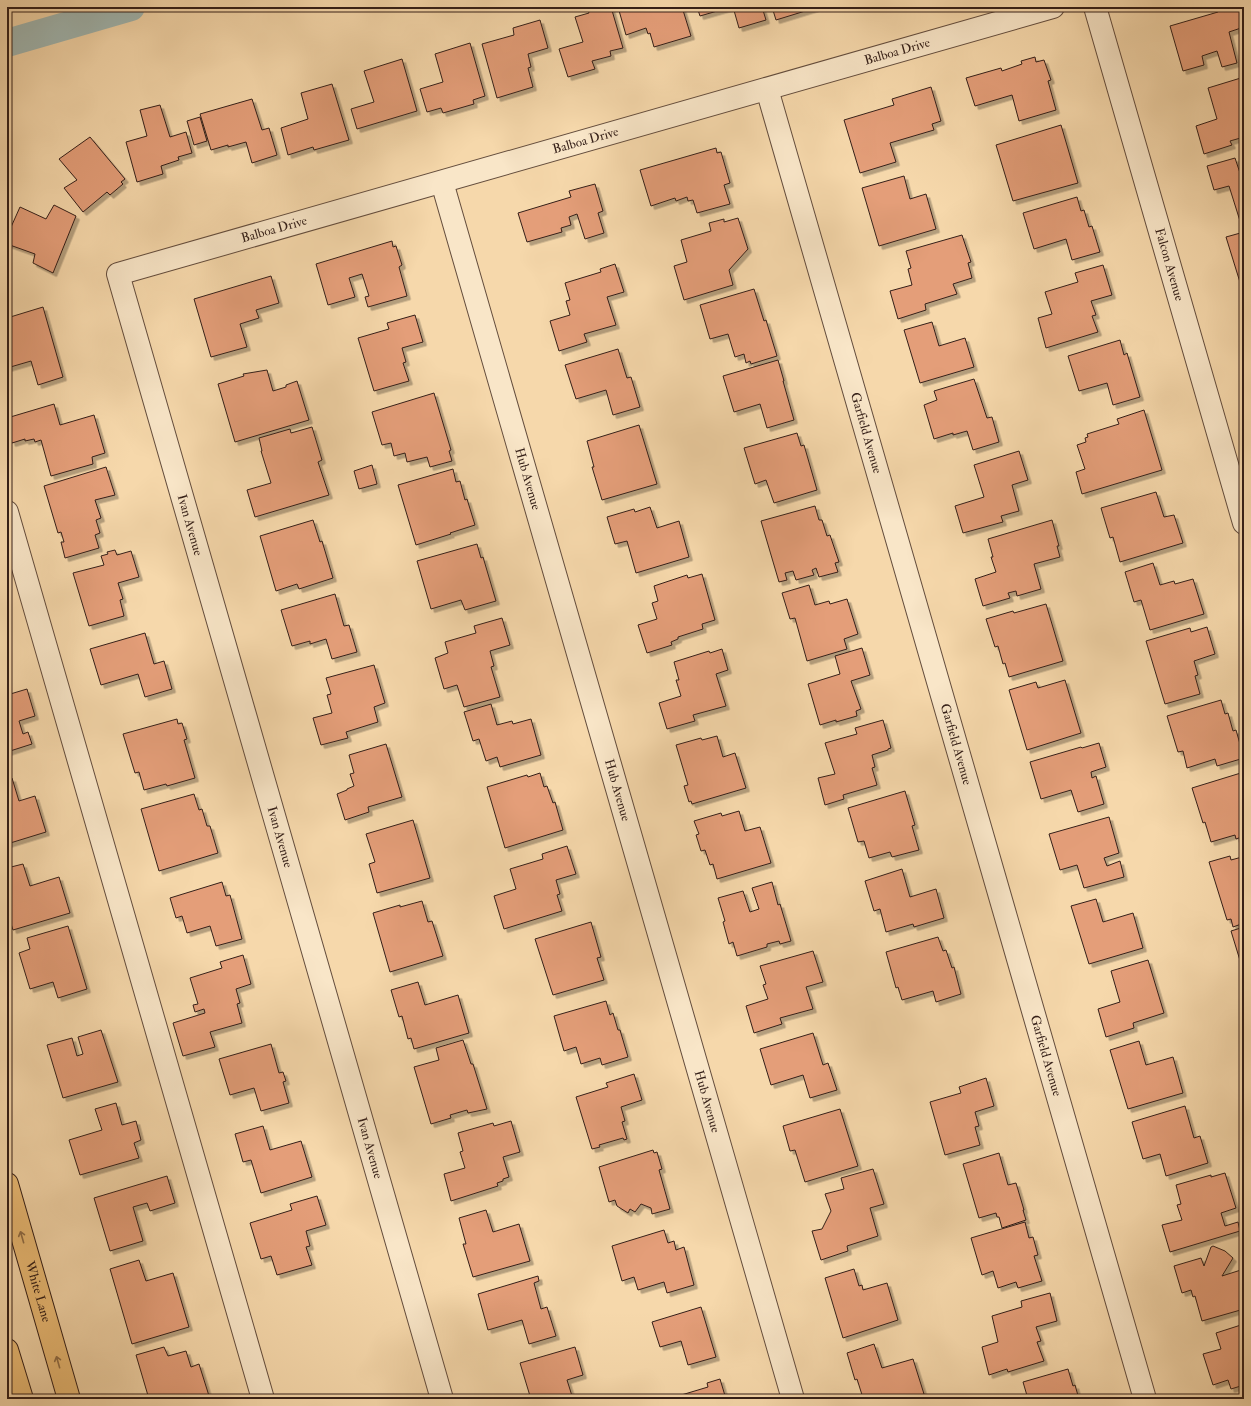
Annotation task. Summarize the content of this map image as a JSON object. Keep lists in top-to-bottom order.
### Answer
{
  "streets": {
    "main road": ["White Lane"],
    "street": [
      "Balboa Drive",
      "Falcon Avenue",
      "Garfield Avenue",
      "Hub Avenue",
      "Ivan Avenue"
    ]
  },
  "crossings": [
    ["Balboa Drive", "Garfield Avenue"],
    ["Balboa Drive", "Hub Avenue"],
    ["Balboa Drive", "Ivan Avenue"]
  ],
  "one_way": ["White Lane"]
}
